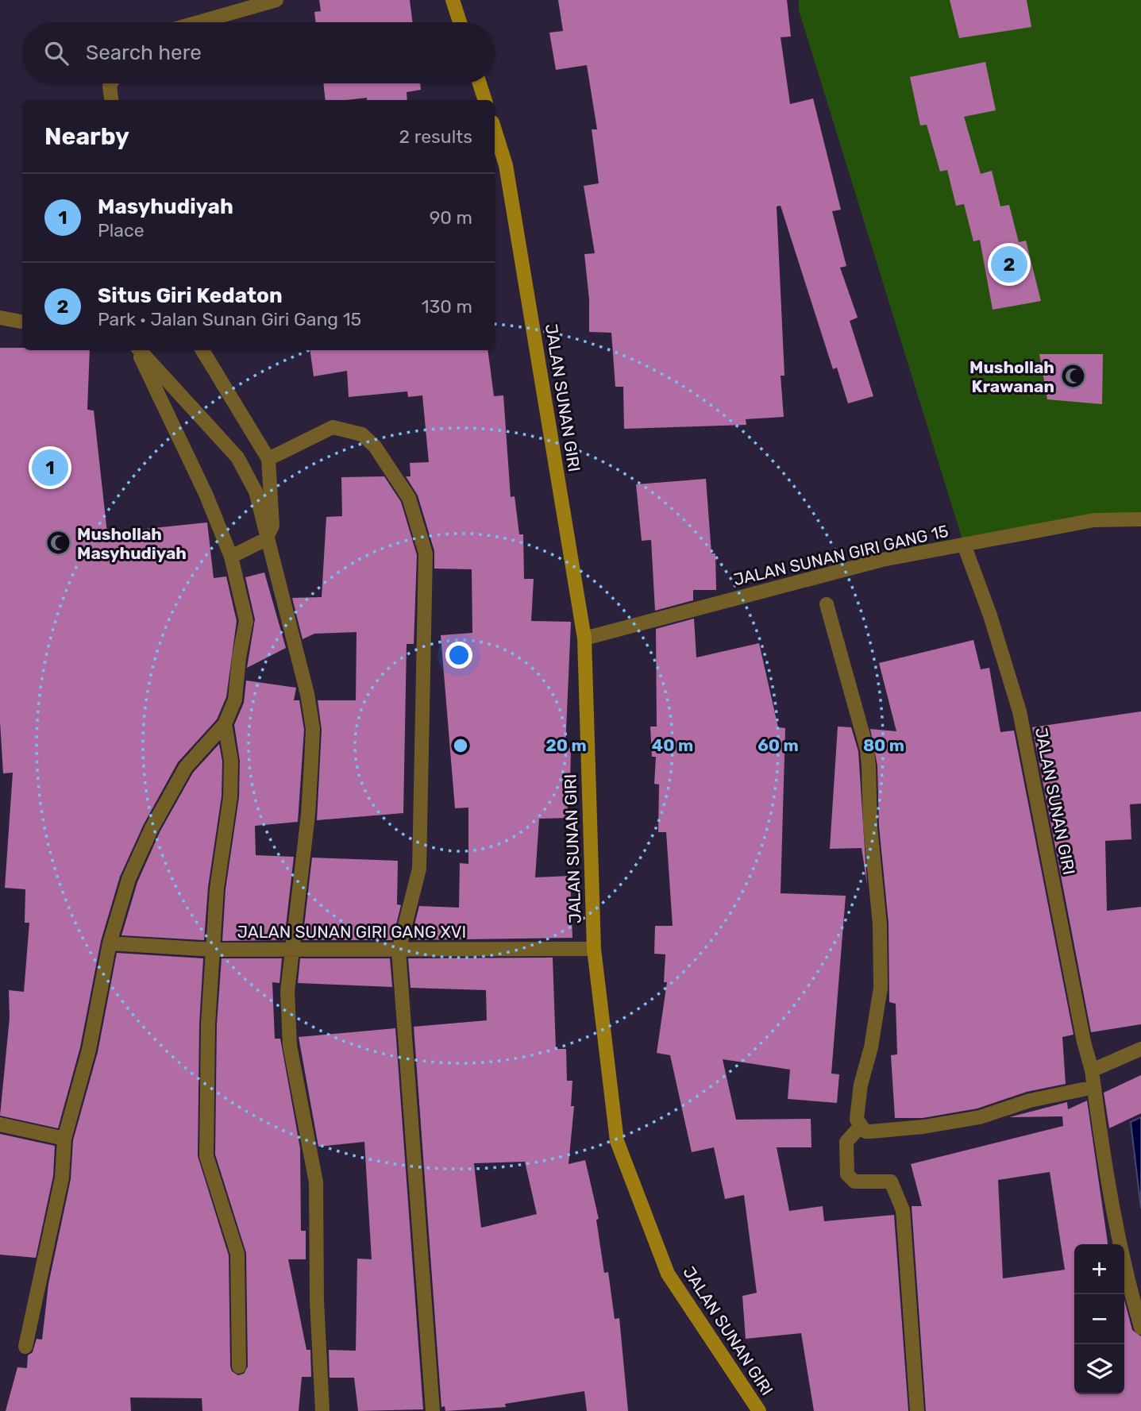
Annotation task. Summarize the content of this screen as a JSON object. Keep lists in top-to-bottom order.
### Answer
{
  "streets": {
    "main road": ["JALAN SUNAN GIRI"],
    "street": ["JALAN SUNAN GIRI GANG 15", "JALAN SUNAN GIRI GANG XVI"]
  },
  "crossings": [
    ["JALAN SUNAN GIRI", "JALAN SUNAN GIRI GANG 15"],
    ["JALAN SUNAN GIRI", "JALAN SUNAN GIRI GANG XVI"]
  ],
  "places": {
    "mosque": ["Mushollah Krawanan", "Mushollah Masyhudiyah"]
  },
  "page": {
    "search": "Search here",
    "heading": ["Nearby", "2 results"],
    "list": [
      {
        "mark": "1",
        "name": "Masyhudiyah",
        "note": "Place",
        "value": "90 m"
      },
      {
        "mark": "2",
        "name": "Situs Giri Kedaton",
        "note": "Park · Jalan Sunan Giri Gang 15",
        "value": "130 m"
      }
    ],
    "pins": ["2", "1"],
    "map_buttons": ["+", "−"]
  },
  "rings": [
    "20 m",
    "40 m",
    "60 m",
    "80 m"
  ]
}
